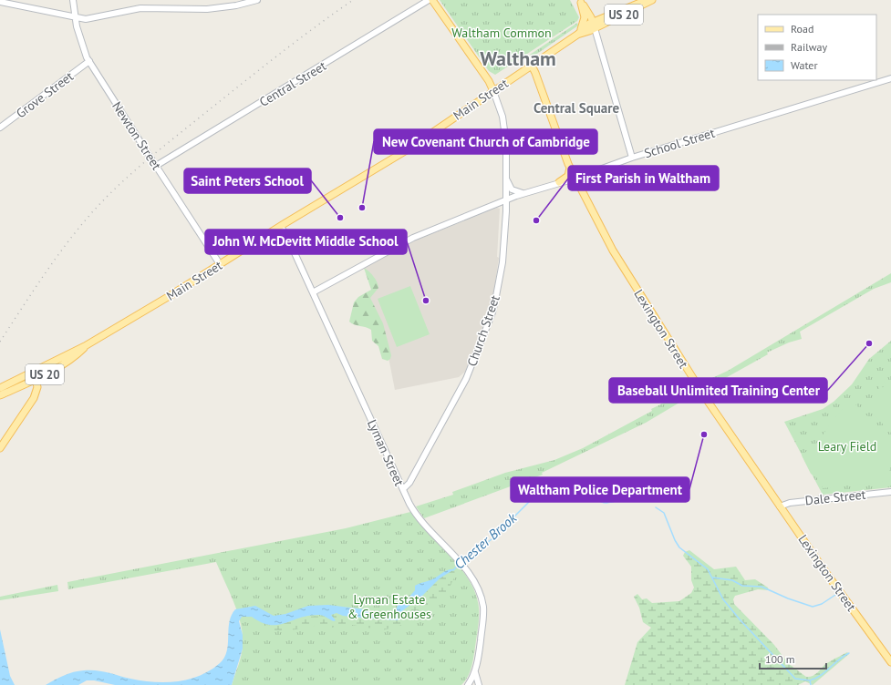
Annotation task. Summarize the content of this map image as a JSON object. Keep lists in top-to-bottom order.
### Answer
{
  "streets": {
    "main road": ["US 20", "Main Street", "Lexington Street"],
    "street": [
      "Central Street",
      "Grove Street",
      "Newton Street",
      "School Street",
      "Church Street",
      "Lyman Street",
      "Dale Street"
    ]
  },
  "crossings": [
    ["Central Street", "Newton Street"],
    ["Grove Street", "Newton Street"],
    ["Main Street", "Newton Street"],
    ["Main Street", "Lexington Street"],
    ["Main Street", "Church Street"],
    ["Main Street", "Lyman Street"],
    ["School Street", "Lexington Street"],
    ["School Street", "Church Street"],
    ["School Street", "Lyman Street"],
    ["Lexington Street", "Dale Street"],
    ["Church Street", "Lyman Street"]
  ],
  "districts": ["Waltham", "Central Square"],
  "water": ["Chester Brook"],
  "parks": ["Waltham Common", "Leary Field", "Lyman Estate & Greenhouses"],
  "places": [
    "New Covenant Church of Cambridge",
    "Saint Peters School",
    "First Parish in Waltham",
    "John W. McDevitt Middle School",
    "Baseball Unlimited Training Center",
    "Waltham Police Department"
  ],
  "legend": ["Road", "Railway", "Water"],
  "scale_bar": "100 m"
}
